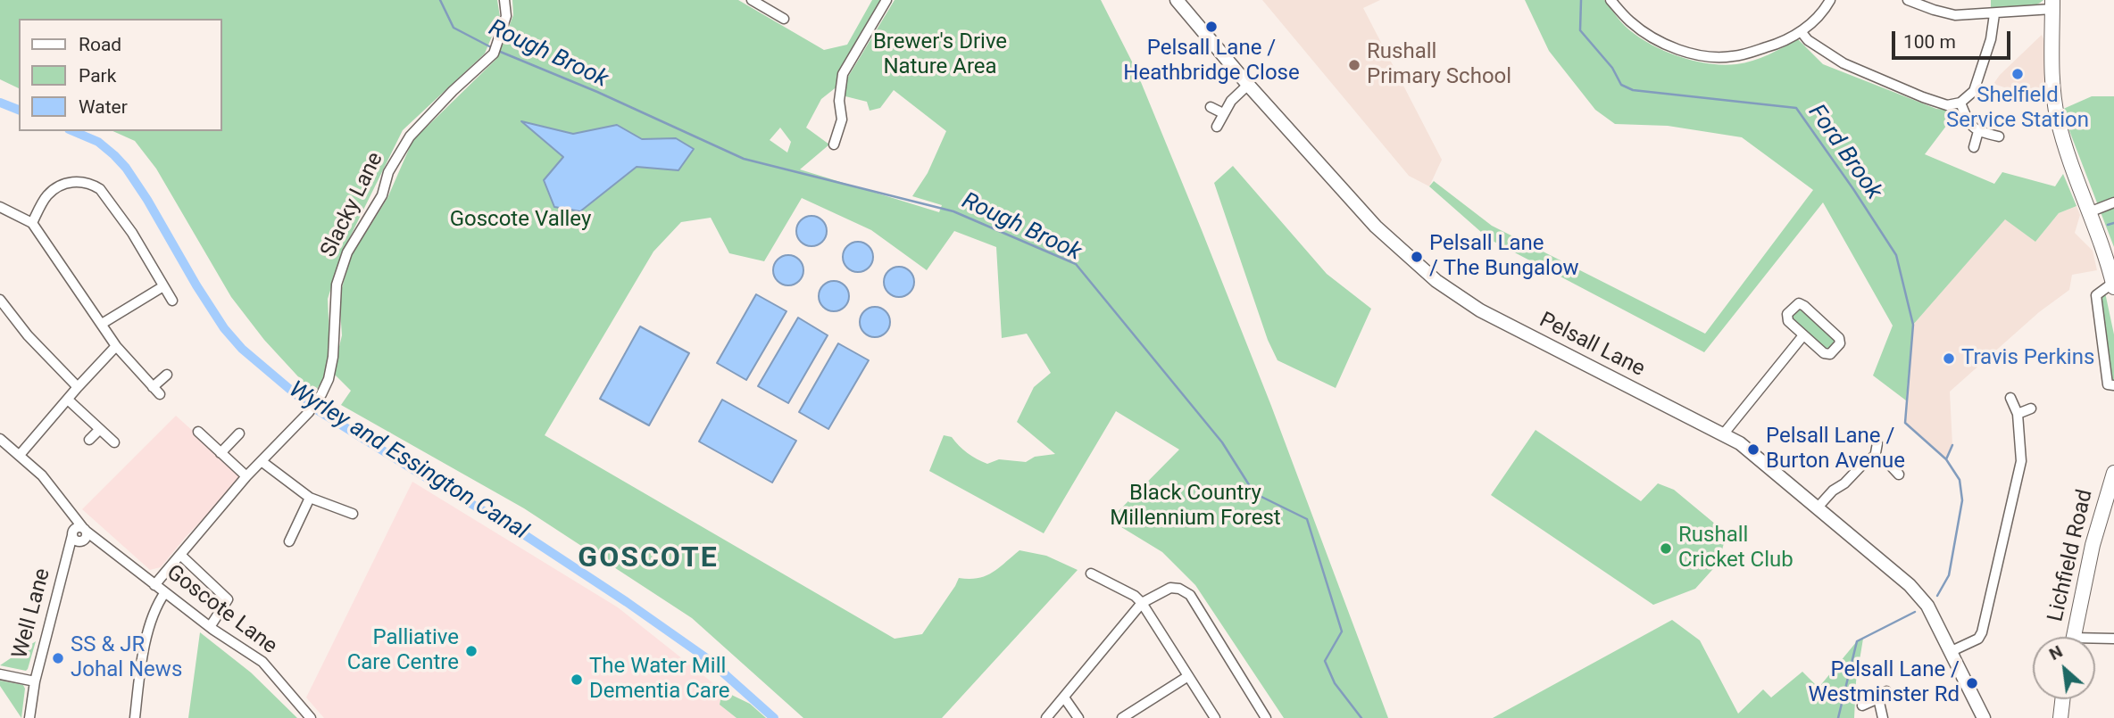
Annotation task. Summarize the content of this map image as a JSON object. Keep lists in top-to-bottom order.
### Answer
{
  "streets": {
    "highway": ["Lichfield Road"],
    "main road": ["Pelsall Lane"],
    "street": ["Slacky Lane", "Goscote Lane", "Well Lane"]
  },
  "crossings": [
    ["Slacky Lane", "Goscote Lane"],
    ["Goscote Lane", "Well Lane"]
  ],
  "districts": ["GOSCOTE"],
  "water": ["Rough Brook", "Ford Brook", "Wyrley and Essington Canal"],
  "parks": ["Brewer's Drive Nature Area", "Goscote Valley", "Black Country Millennium Forest"],
  "places": [
    "Pelsall Lane / Heathbridge Close",
    "Rushall Primary School",
    "Shelfield Service Station",
    "Pelsall Lane / The Bungalow",
    "Travis Perkins",
    "Pelsall Lane / Burton Avenue",
    "Rushall Cricket Club",
    "Palliative Care Centre",
    "SS & JR Johal News",
    "The Water Mill Dementia Care",
    "Pelsall Lane / Westminster Rd"
  ],
  "legend": ["Road", "Park", "Water"],
  "scale_bar": "100 m",
  "north": "top left"
}
